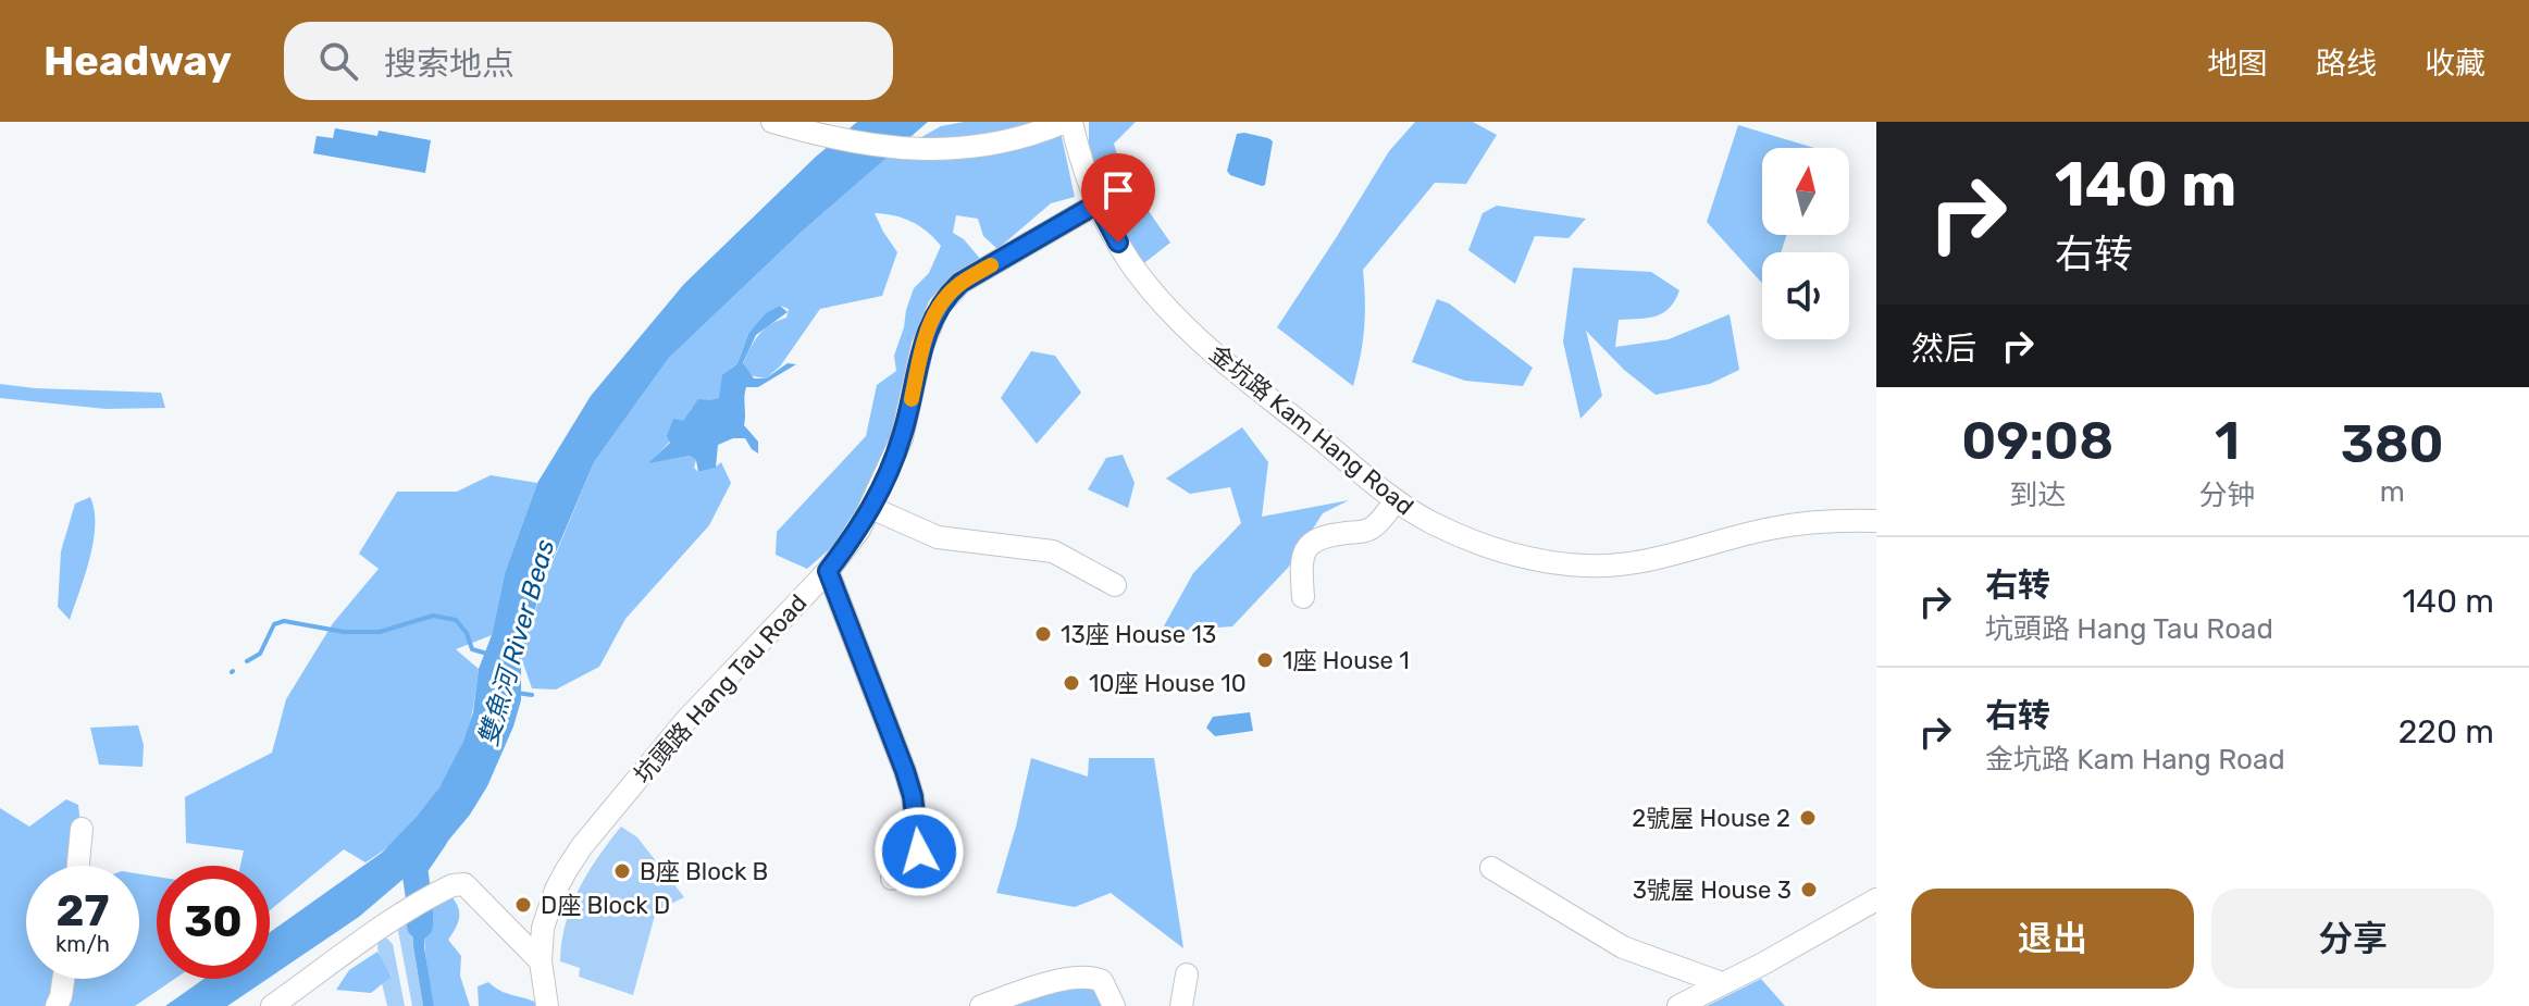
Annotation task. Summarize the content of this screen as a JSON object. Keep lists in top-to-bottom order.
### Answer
{
  "streets": {
    "street": ["金坑路 Kam Hang Road", "坑頭路 Hang Tau Road"]
  },
  "crossings": [
    ["金坑路 Kam Hang Road", "坑頭路 Hang Tau Road"]
  ],
  "water": ["雙魚河 River Beas"],
  "places": [
    "13座 House 13",
    "1座 House 1",
    "10座 House 10",
    "2號屋 House 2",
    "B座 Block B",
    "3號屋 House 3",
    "D座 Block D"
  ],
  "north": "top",
  "page": {
    "header": "Headway",
    "search": "搜索地点",
    "nav": ["地图", "路线", "收藏"],
    "turn": ["140 m", "右转"],
    "then": "然后",
    "eta": [
      "09:08",
      "到达",
      "1",
      "分钟",
      "380",
      "m"
    ],
    "list": [
      {
        "name": "右转",
        "note": "坑頭路 Hang Tau Road",
        "value": "140 m"
      },
      {
        "name": "右转",
        "note": "金坑路 Kam Hang Road",
        "value": "220 m"
      }
    ],
    "speed": "27 km/h",
    "limit": "30",
    "buttons": ["退出", "分享"]
  }
}
